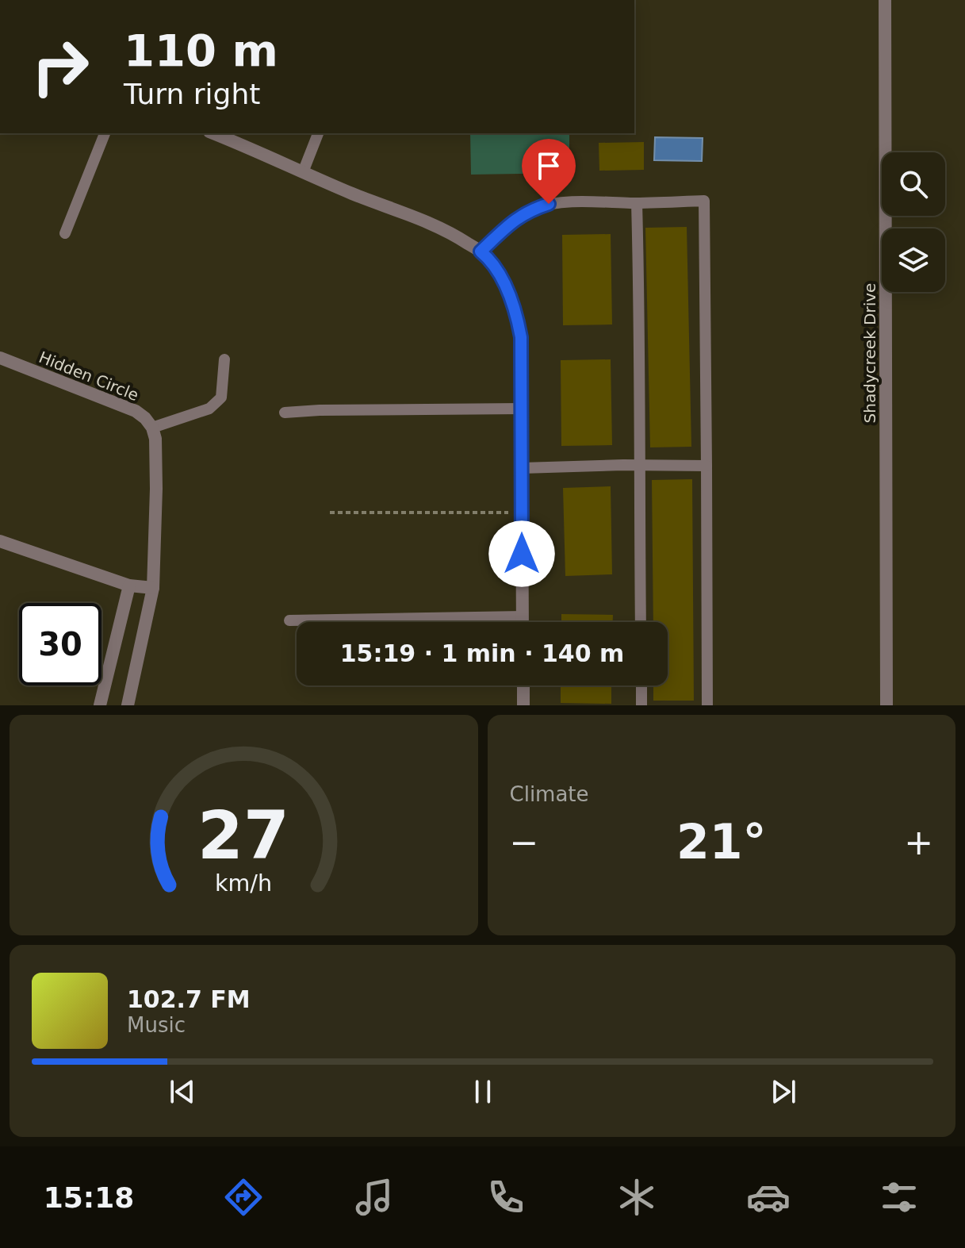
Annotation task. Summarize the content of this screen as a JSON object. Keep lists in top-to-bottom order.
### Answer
{
  "streets": {
    "street": ["Shadycreek Drive", "Hidden Circle"]
  },
  "page": {
    "turn": ["110 m", "Turn right"],
    "limit": "30",
    "trip": "15:19 · 1 min · 140 m",
    "tile": "Climate",
    "heat": ["−", "21°", "+"],
    "song": ["102.7 FM", "Music"],
    "tabs": "15:18",
    "gauge": ["27", "km/h"]
  }
}
